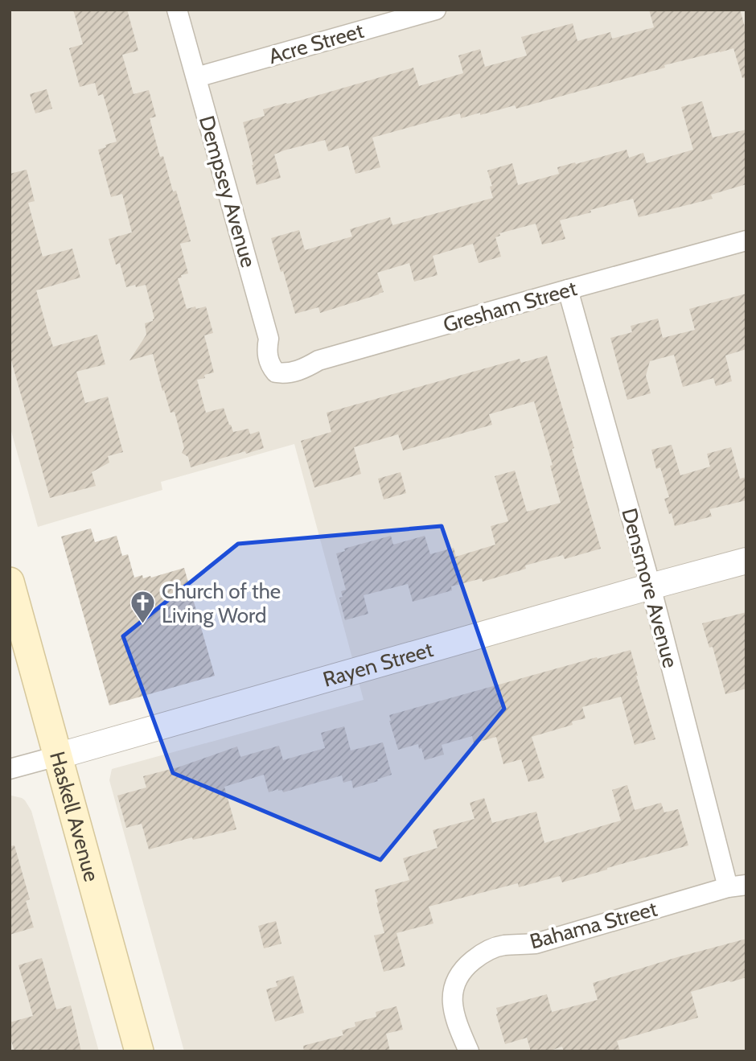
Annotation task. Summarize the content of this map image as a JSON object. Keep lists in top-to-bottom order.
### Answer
{
  "streets": {
    "main road": ["Haskell Avenue"],
    "street": [
      "Acre Street",
      "Dempsey Avenue",
      "Gresham Street",
      "Densmore Avenue",
      "Rayen Street",
      "Bahama Street"
    ]
  },
  "crossings": [
    ["Acre Street", "Dempsey Avenue"],
    ["Dempsey Avenue", "Gresham Street"],
    ["Gresham Street", "Densmore Avenue"],
    ["Densmore Avenue", "Rayen Street"],
    ["Densmore Avenue", "Bahama Street"],
    ["Rayen Street", "Haskell Avenue"]
  ],
  "places": {
    "church": ["Church of the Living Word"]
  }
}
